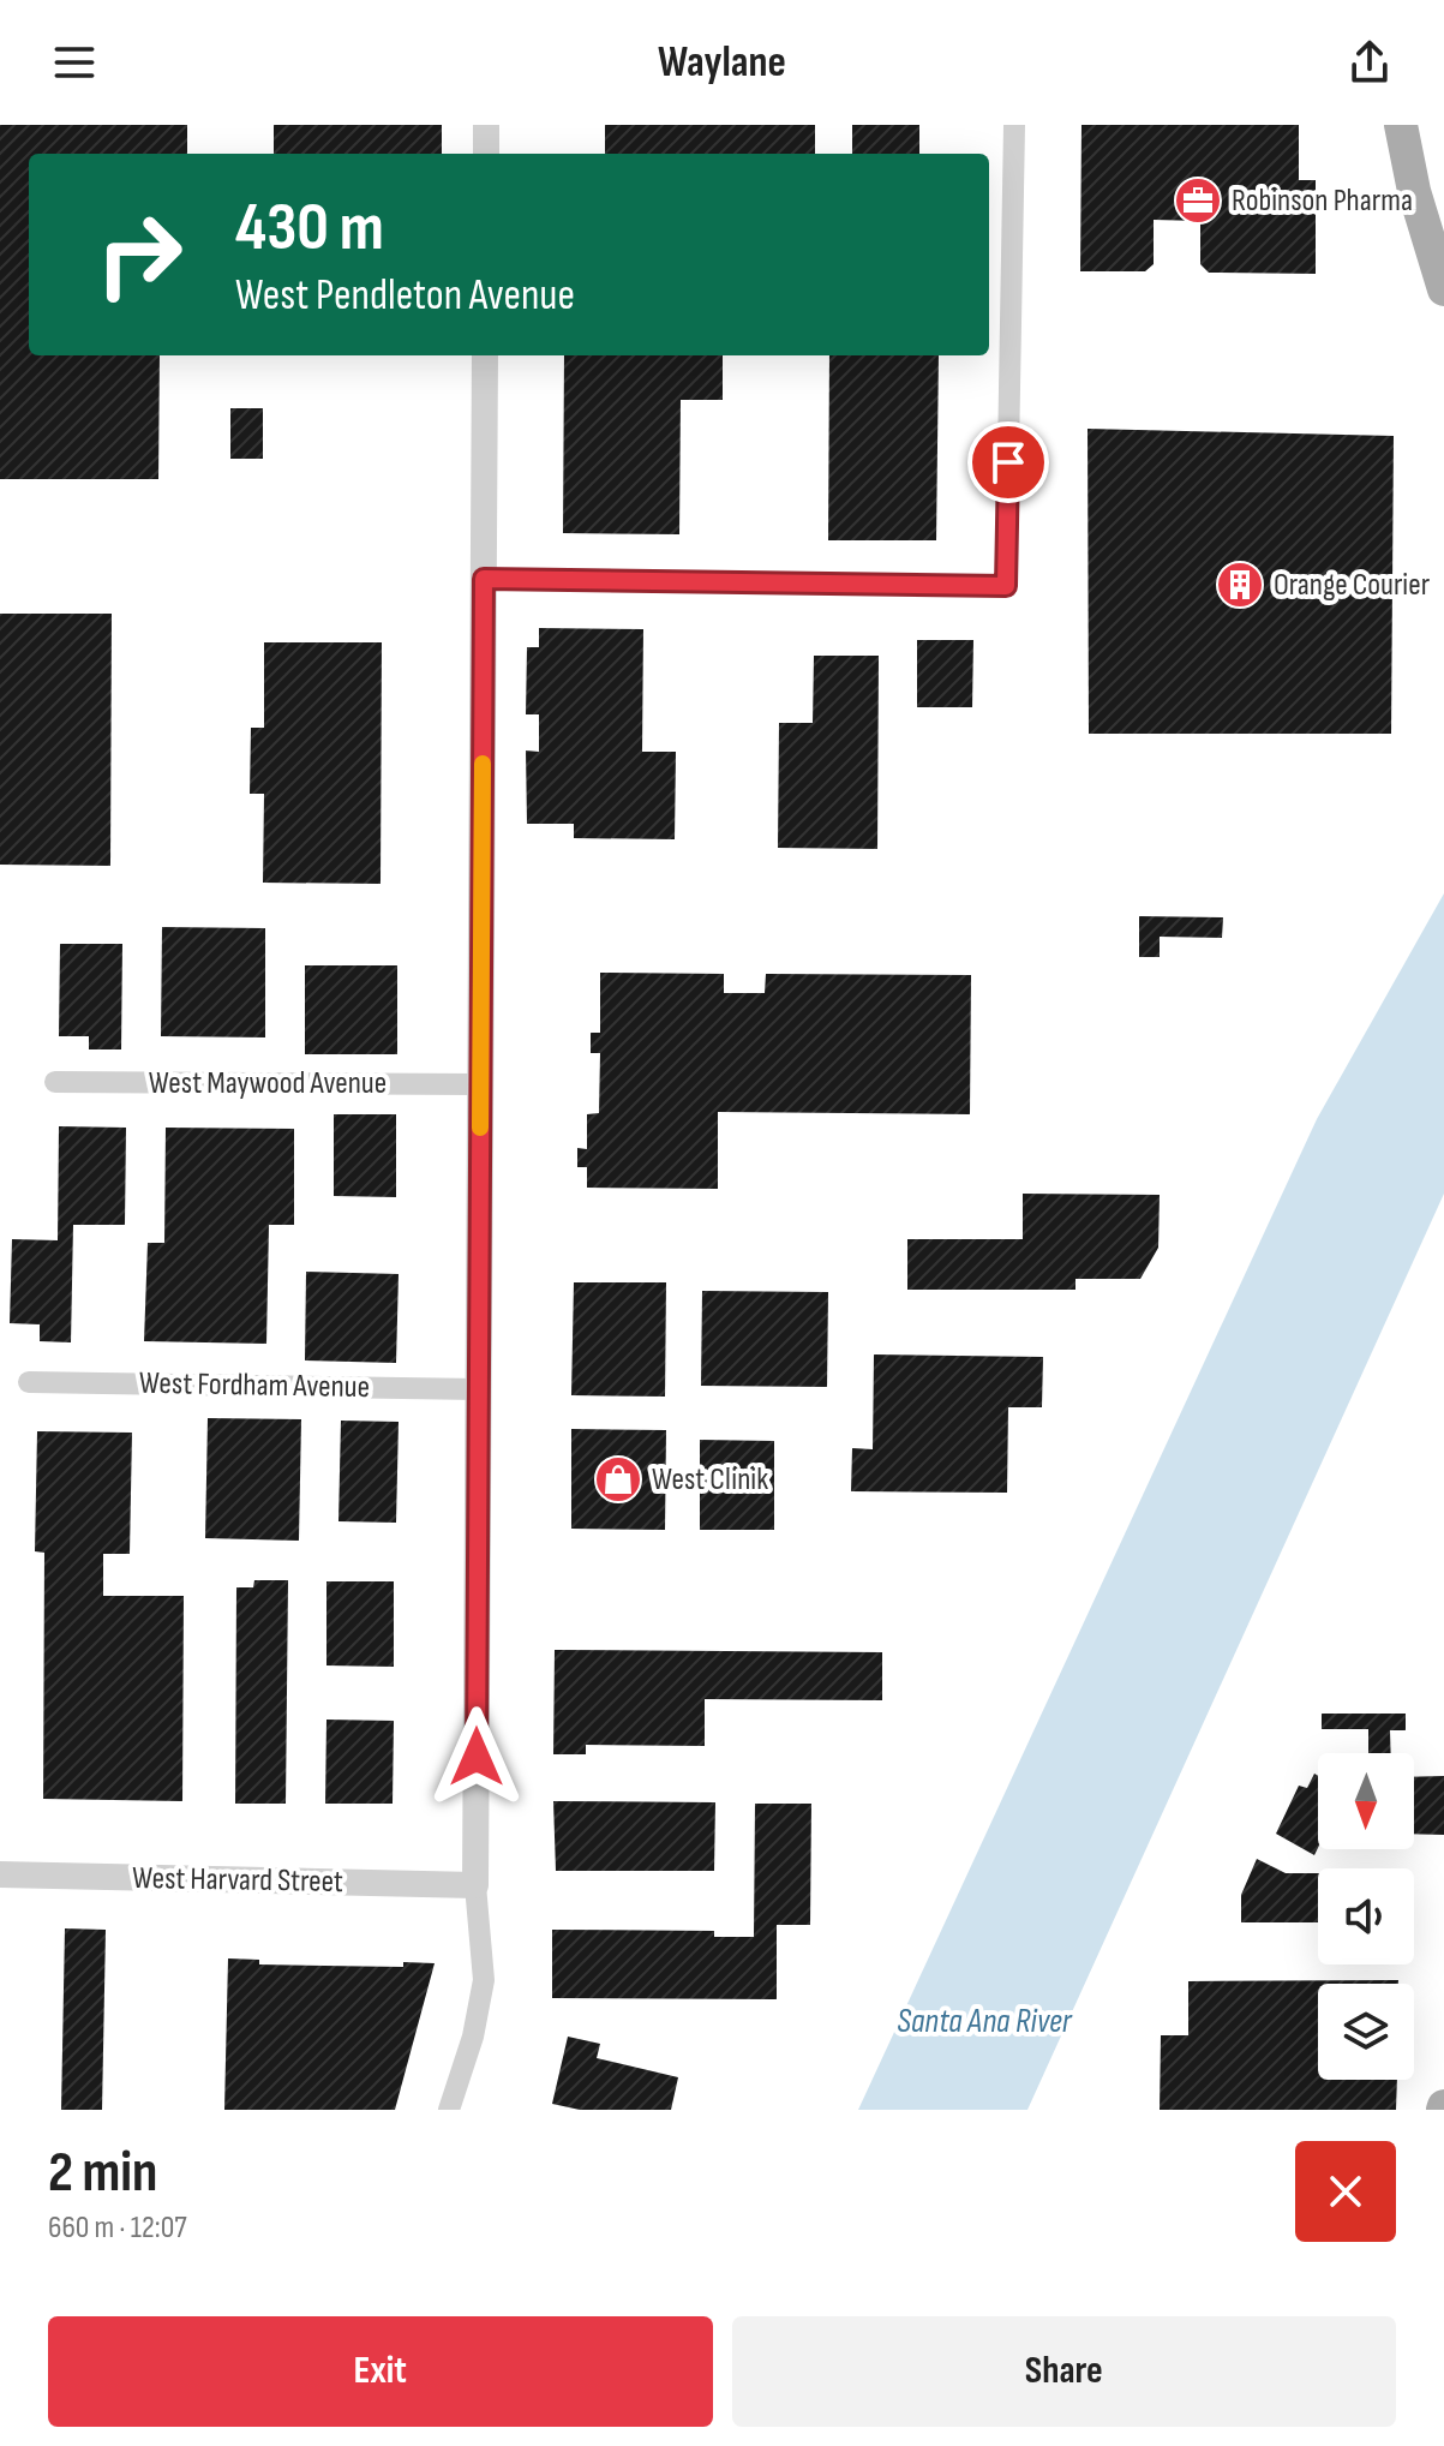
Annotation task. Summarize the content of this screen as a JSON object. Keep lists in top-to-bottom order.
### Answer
{
  "streets": {
    "street": ["West Maywood Avenue", "West Fordham Avenue", "West Harvard Street"]
  },
  "water": ["Santa Ana River"],
  "places": {
    "office": ["Robinson Pharma"],
    "building": ["Orange Courier"],
    "shop": ["West Clinik"]
  },
  "north": "bottom",
  "page": {
    "header": "Waylane",
    "turn": ["430 m", "West Pendleton Avenue"],
    "heading": ["2 min", "660 m · 12:07"],
    "buttons": ["Exit", "Share"]
  }
}
